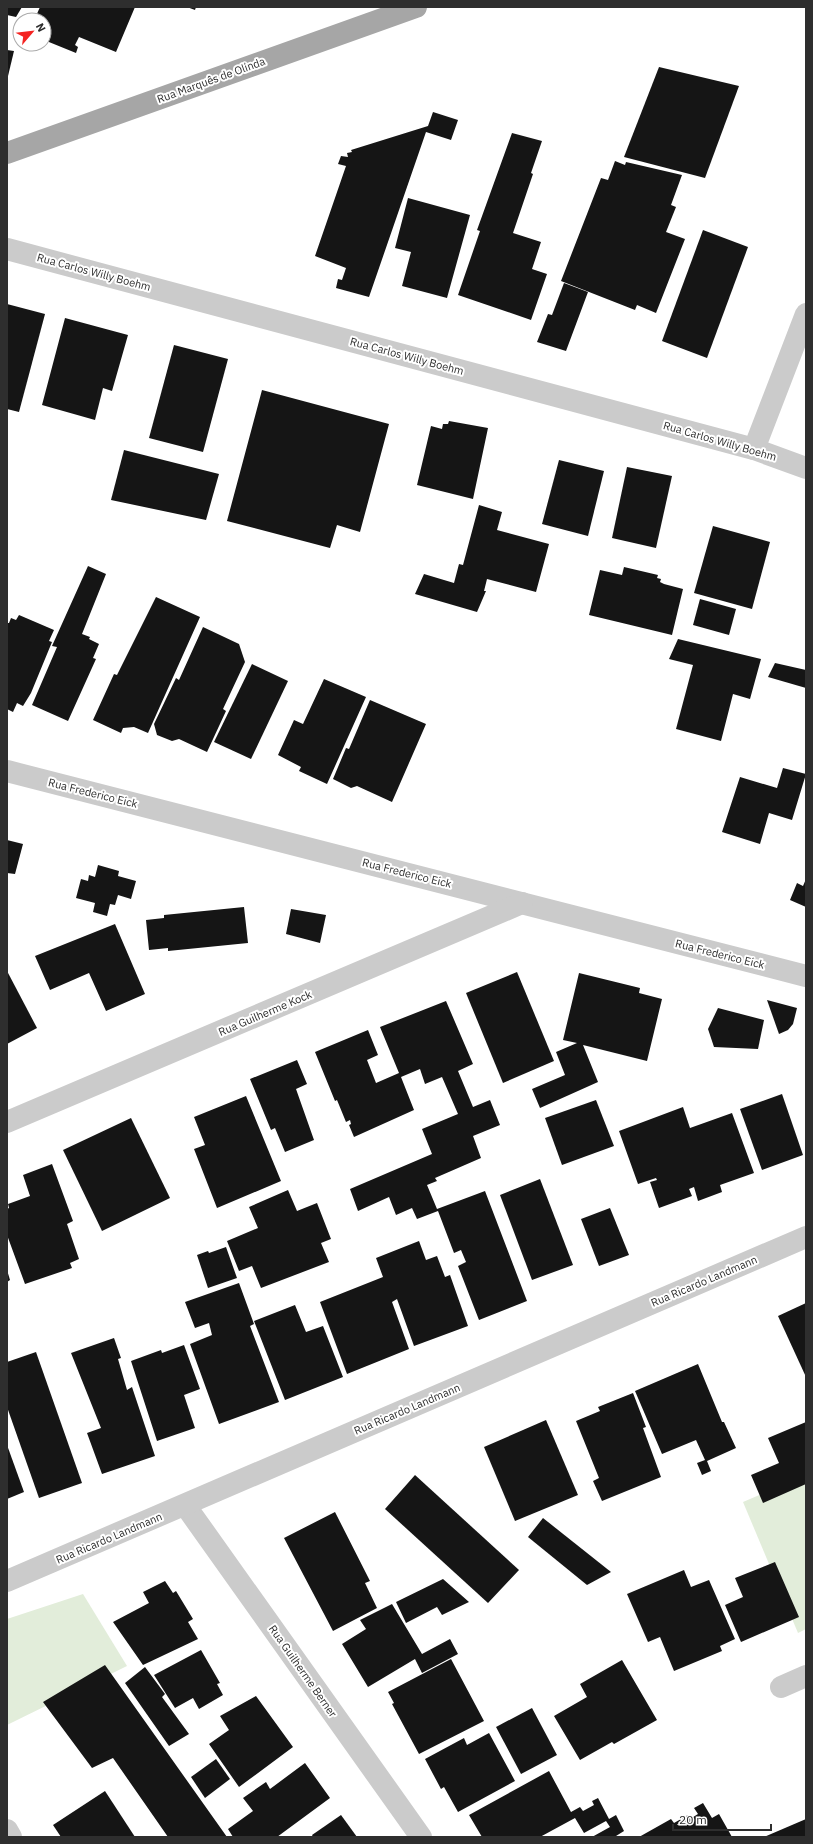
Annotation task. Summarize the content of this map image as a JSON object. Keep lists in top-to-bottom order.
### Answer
{
  "streets": {
    "main road": ["Rua Marquês de Olinda"],
    "street": [
      "Rua Carlos Willy Boehm",
      "Rua Frederico Eick",
      "Rua Guilherme Kock",
      "Rua Ricardo Landmann",
      "Rua Guilherme Berner"
    ]
  },
  "crossings": [
    ["Rua Frederico Eick", "Rua Guilherme Kock"],
    ["Rua Ricardo Landmann", "Rua Guilherme Berner"]
  ],
  "scale_bar": "20 m",
  "north": "top right"
}
